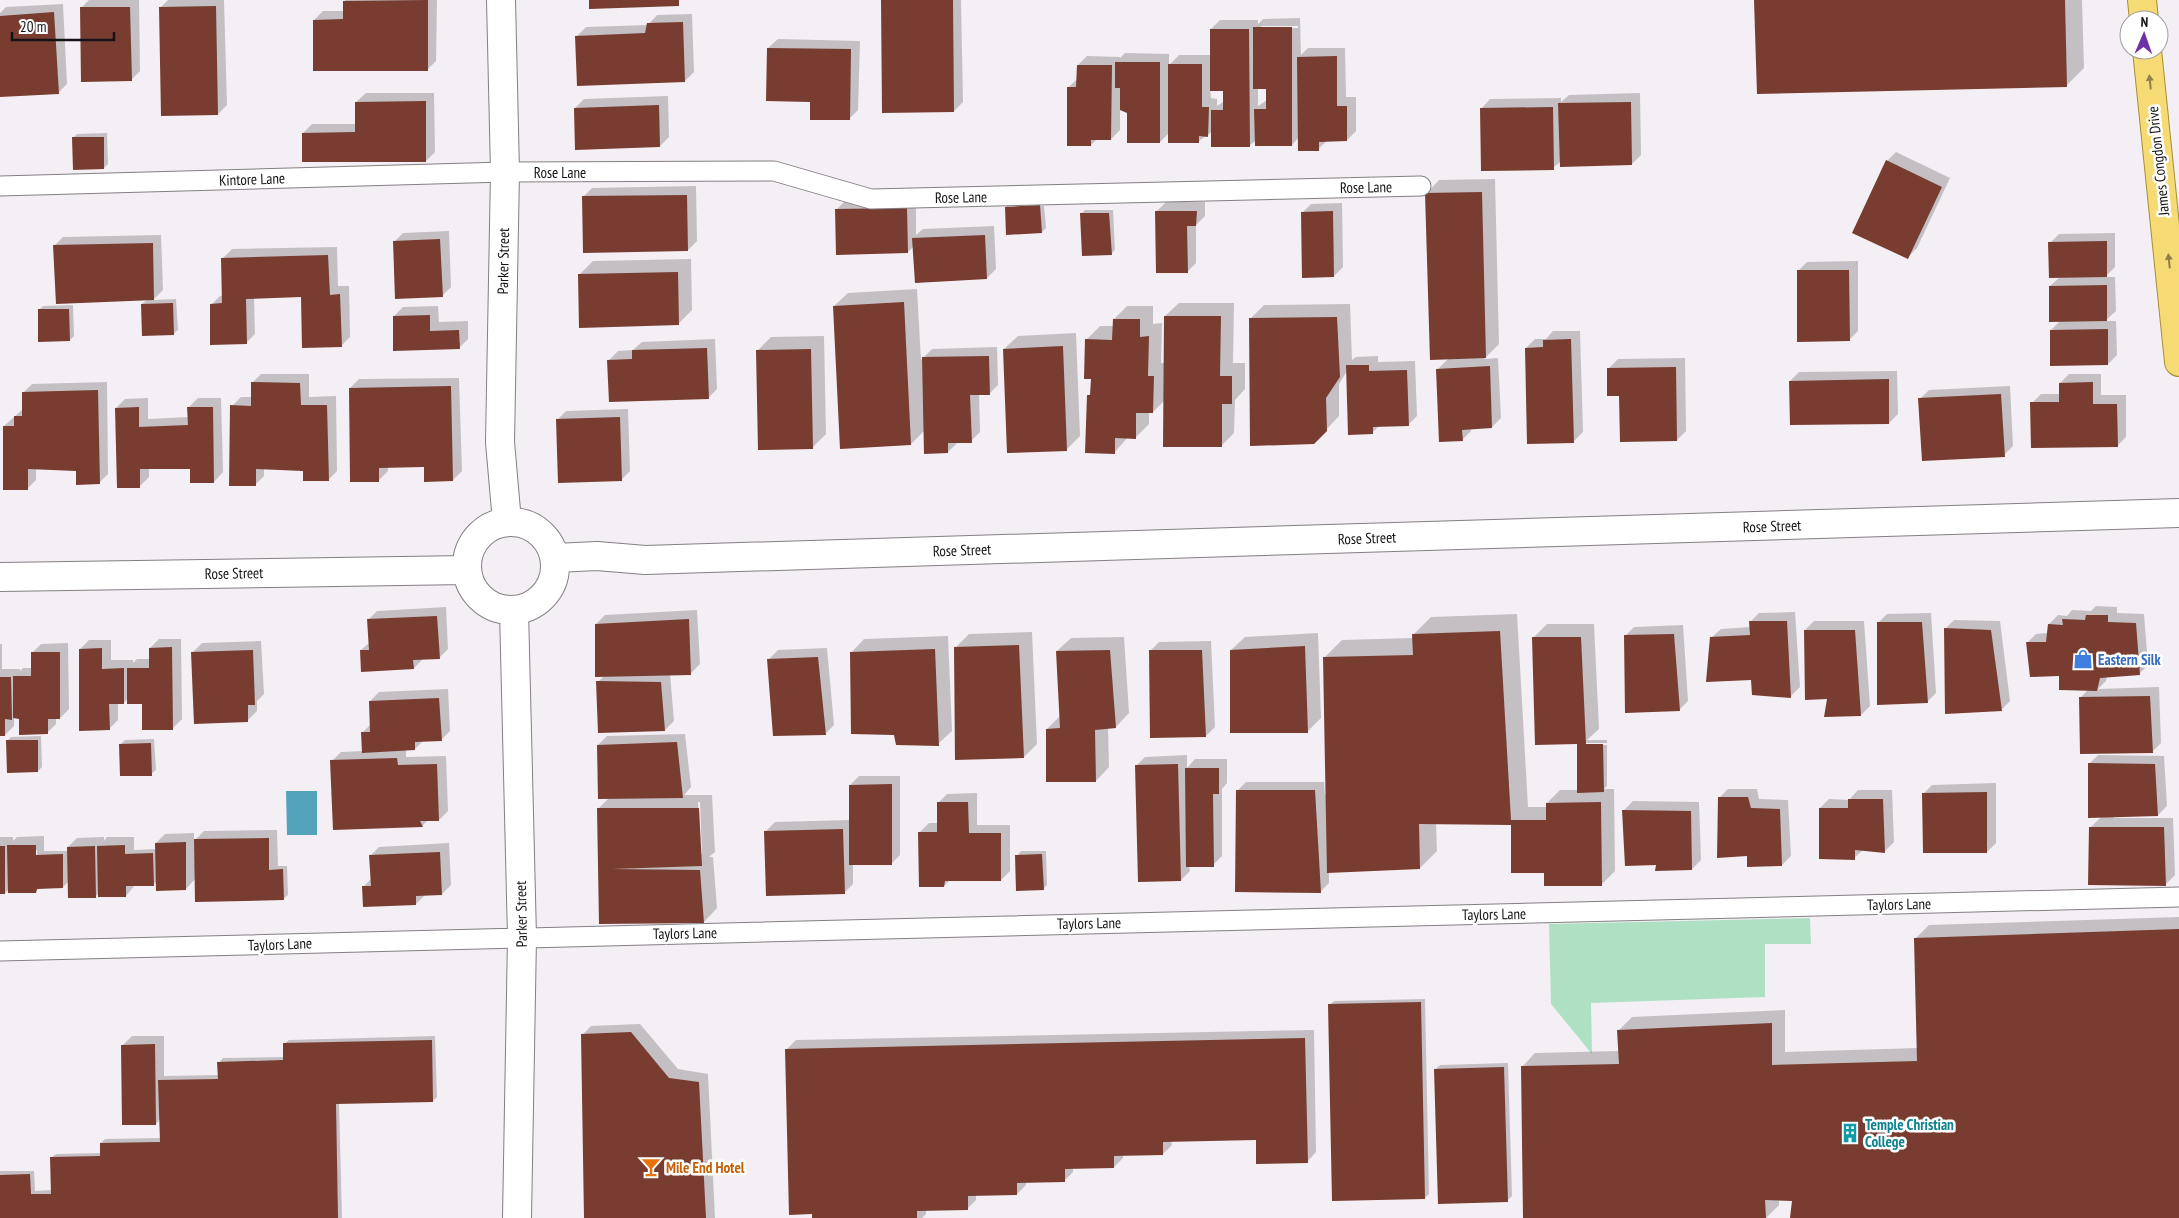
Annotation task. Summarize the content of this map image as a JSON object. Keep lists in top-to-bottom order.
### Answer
{
  "streets": {
    "highway": ["James Congdon Drive"],
    "street": ["Parker Street", "Rose Street"],
    "lane": ["Rose Lane", "Kintore Lane", "Taylors Lane"]
  },
  "crossings": [
    ["Rose Lane", "Kintore Lane"],
    ["Rose Lane", "Parker Street"],
    ["Kintore Lane", "Parker Street"],
    ["Parker Street", "Rose Street"],
    ["Parker Street", "Taylors Lane"]
  ],
  "one_way": ["James Congdon Drive"],
  "places": {
    "shop": ["Eastern Silk"],
    "building": ["Temple Christian College"],
    "bar": ["Mile End Hotel"]
  },
  "scale_bar": "20 m",
  "north": "top"
}
